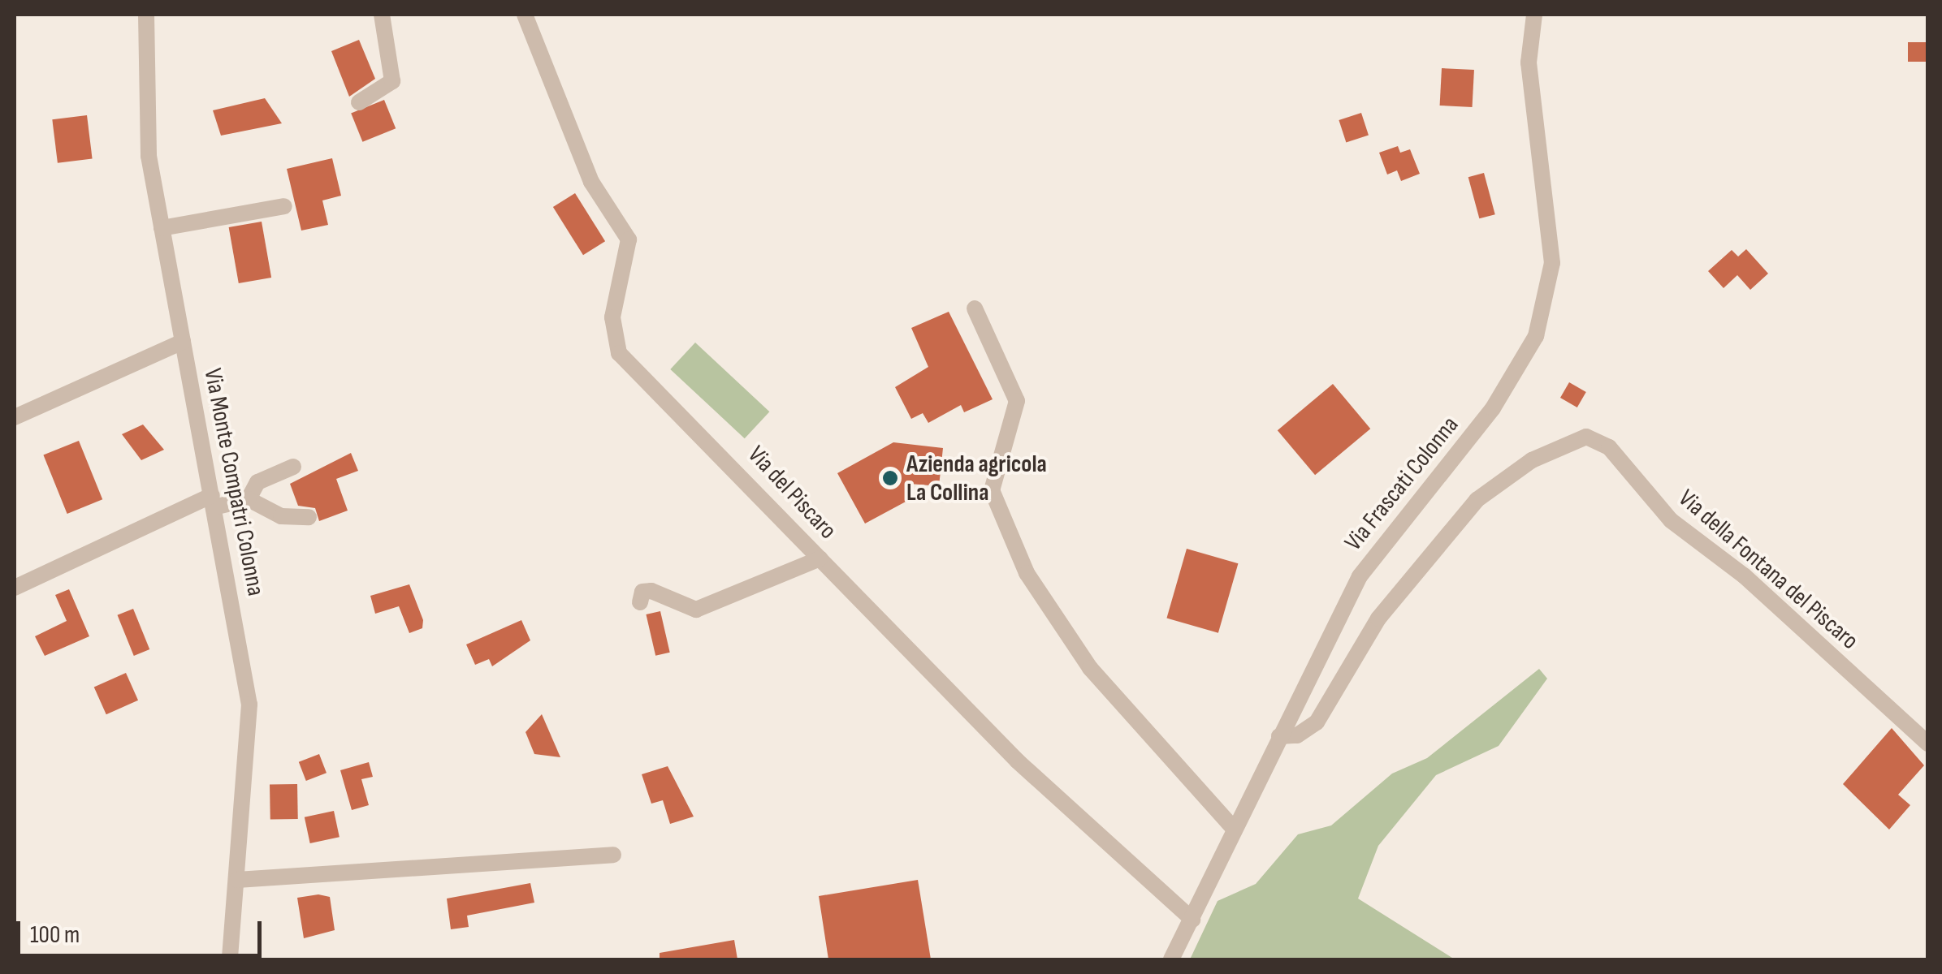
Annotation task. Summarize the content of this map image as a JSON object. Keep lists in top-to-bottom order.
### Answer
{
  "streets": {
    "street": [
      "Via Monte Compatri Colonna",
      "Via Frascati Colonna",
      "Via del Piscaro",
      "Via della Fontana del Piscaro"
    ]
  },
  "crossings": [
    ["Via Frascati Colonna", "Via del Piscaro"],
    ["Via Frascati Colonna", "Via della Fontana del Piscaro"]
  ],
  "places": ["Azienda agricola La Collina"],
  "scale_bar": "100 m"
}
